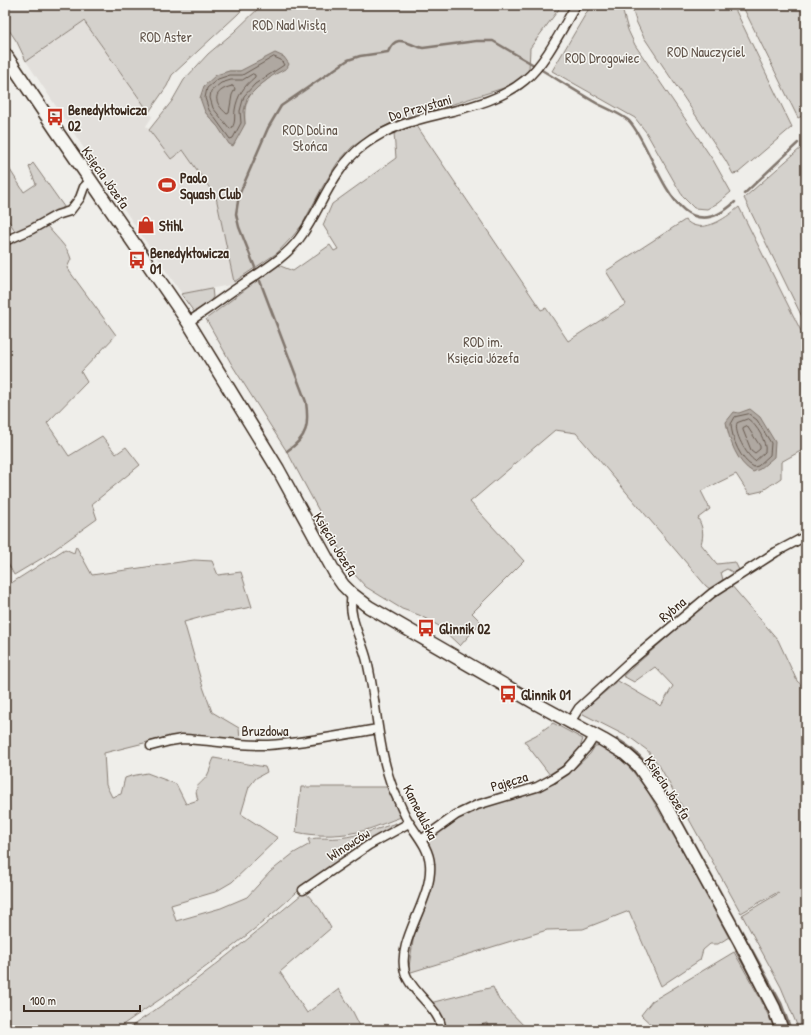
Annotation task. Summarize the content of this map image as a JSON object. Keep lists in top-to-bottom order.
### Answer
{
  "streets": {
    "main road": ["Księcia Józefa"],
    "street": [
      "Do Przystani",
      "Rybna",
      "Bruzdowa",
      "Pajęcza",
      "Kamedulska",
      "Winowców"
    ]
  },
  "crossings": [
    ["Do Przystani", "Księcia Józefa"],
    ["Księcia Józefa", "Rybna"],
    ["Księcia Józefa", "Pajęcza"],
    ["Księcia Józefa", "Kamedulska"],
    ["Bruzdowa", "Kamedulska"],
    ["Pajęcza", "Kamedulska"],
    ["Kamedulska", "Winowców"]
  ],
  "parks": [
    "ROD Nad Wisłą",
    "ROD Aster",
    "ROD Nauczyciel",
    "ROD Drogowiec",
    "ROD Dolina Słońca",
    "ROD im. Księcia Józefa"
  ],
  "places": {
    "bus stop": [
      "Benedyktowicza 02",
      "Benedyktowicza 01",
      "Glinnik 02",
      "Glinnik 01"
    ],
    "sports": ["Paolo Squash Club"],
    "shop": ["Stihl"]
  },
  "scale_bar": "100 m"
}
